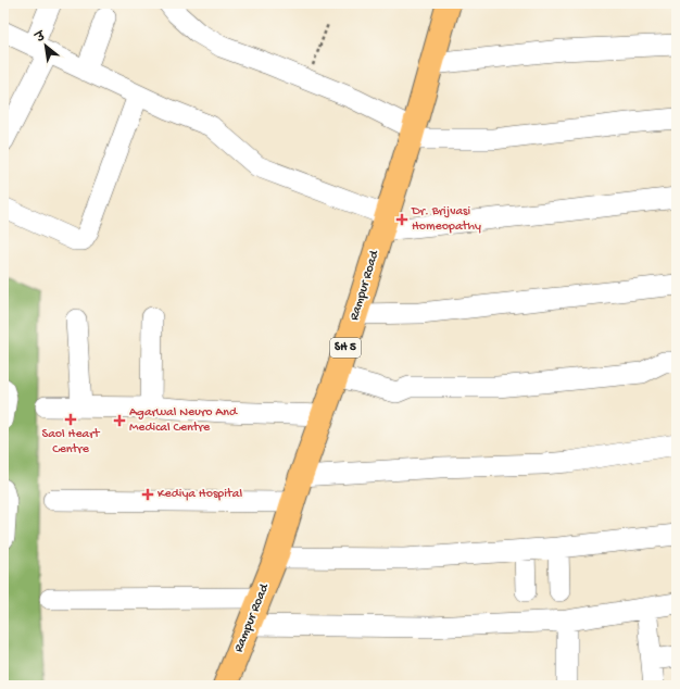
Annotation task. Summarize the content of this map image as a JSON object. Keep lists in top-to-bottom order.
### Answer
{
  "streets": {
    "main road": ["Rampur Road", "SH 5"]
  },
  "places": {
    "health": [
      "Dr. Brijvasi Homeopathy",
      "Saol Heart Centre",
      "Agarwal Neuro And Medical Centre",
      "Kediya Hospital"
    ]
  },
  "north": "top left"
}
